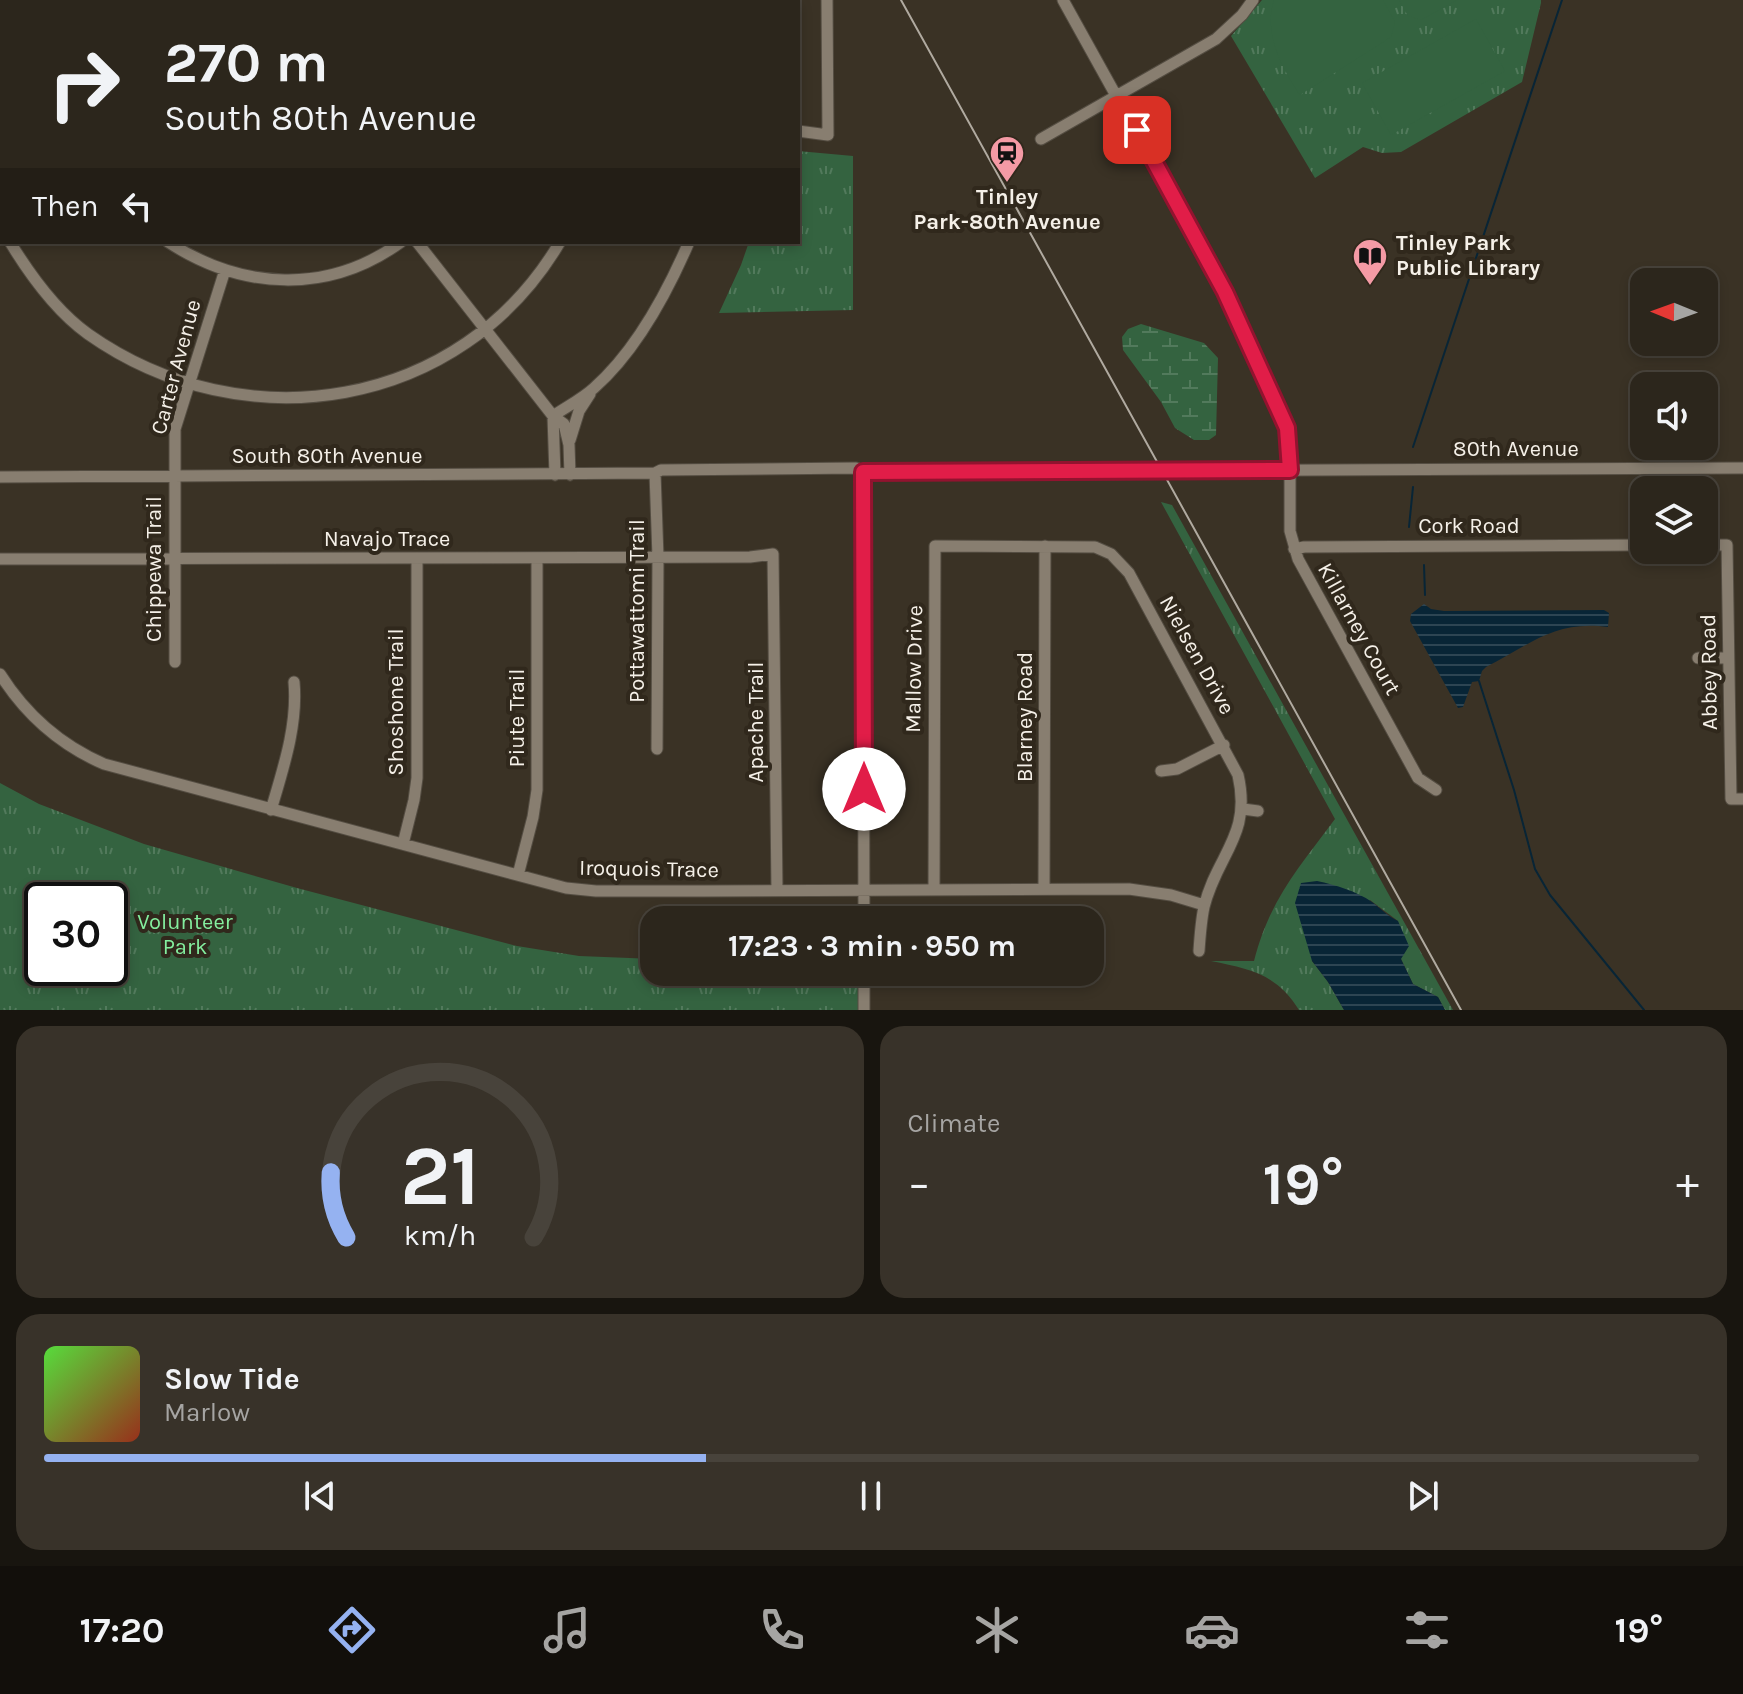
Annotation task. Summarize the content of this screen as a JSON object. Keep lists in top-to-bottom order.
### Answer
{
  "streets": {
    "street": [
      "Carter Avenue",
      "80th Avenue",
      "South 80th Avenue",
      "Cork Road",
      "Navajo Trace",
      "Chippewa Trail",
      "Pottawattomi Trail",
      "Killarney Court",
      "Nielsen Drive",
      "Mallow Drive",
      "Abbey Road",
      "Shoshone Trail",
      "Blarney Road",
      "Piute Trail",
      "Apache Trail",
      "Iroquois Trace"
    ]
  },
  "crossings": [
    ["Carter Avenue", "South 80th Avenue"],
    ["Carter Avenue", "Chippewa Trail"],
    ["80th Avenue", "South 80th Avenue"],
    ["80th Avenue", "Killarney Court"],
    ["South 80th Avenue", "Chippewa Trail"],
    ["South 80th Avenue", "Pottawattomi Trail"],
    ["South 80th Avenue", "Killarney Court"],
    ["Cork Road", "Killarney Court"],
    ["Navajo Trace", "Chippewa Trail"],
    ["Navajo Trace", "Pottawattomi Trail"],
    ["Navajo Trace", "Shoshone Trail"],
    ["Navajo Trace", "Piute Trail"],
    ["Navajo Trace", "Apache Trail"],
    ["Nielsen Drive", "Mallow Drive"],
    ["Nielsen Drive", "Blarney Road"],
    ["Nielsen Drive", "Iroquois Trace"],
    ["Mallow Drive", "Iroquois Trace"],
    ["Shoshone Trail", "Iroquois Trace"],
    ["Blarney Road", "Iroquois Trace"],
    ["Piute Trail", "Iroquois Trace"],
    ["Apache Trail", "Iroquois Trace"]
  ],
  "parks": ["Volunteer Park"],
  "places": {
    "station": ["Tinley Park-80th Avenue"],
    "library": ["Tinley Park Public Library"]
  },
  "north": "left",
  "page": {
    "turn": ["270 m", "South 80th Avenue"],
    "then": "Then",
    "limit": "30",
    "trip": "17:23 · 3 min · 950 m",
    "tile": "Climate",
    "heat": ["−", "19°", "+"],
    "song": ["Slow Tide", "Marlow"],
    "tabs": ["17:20", "19°"],
    "gauge": ["21", "km/h"]
  }
}
